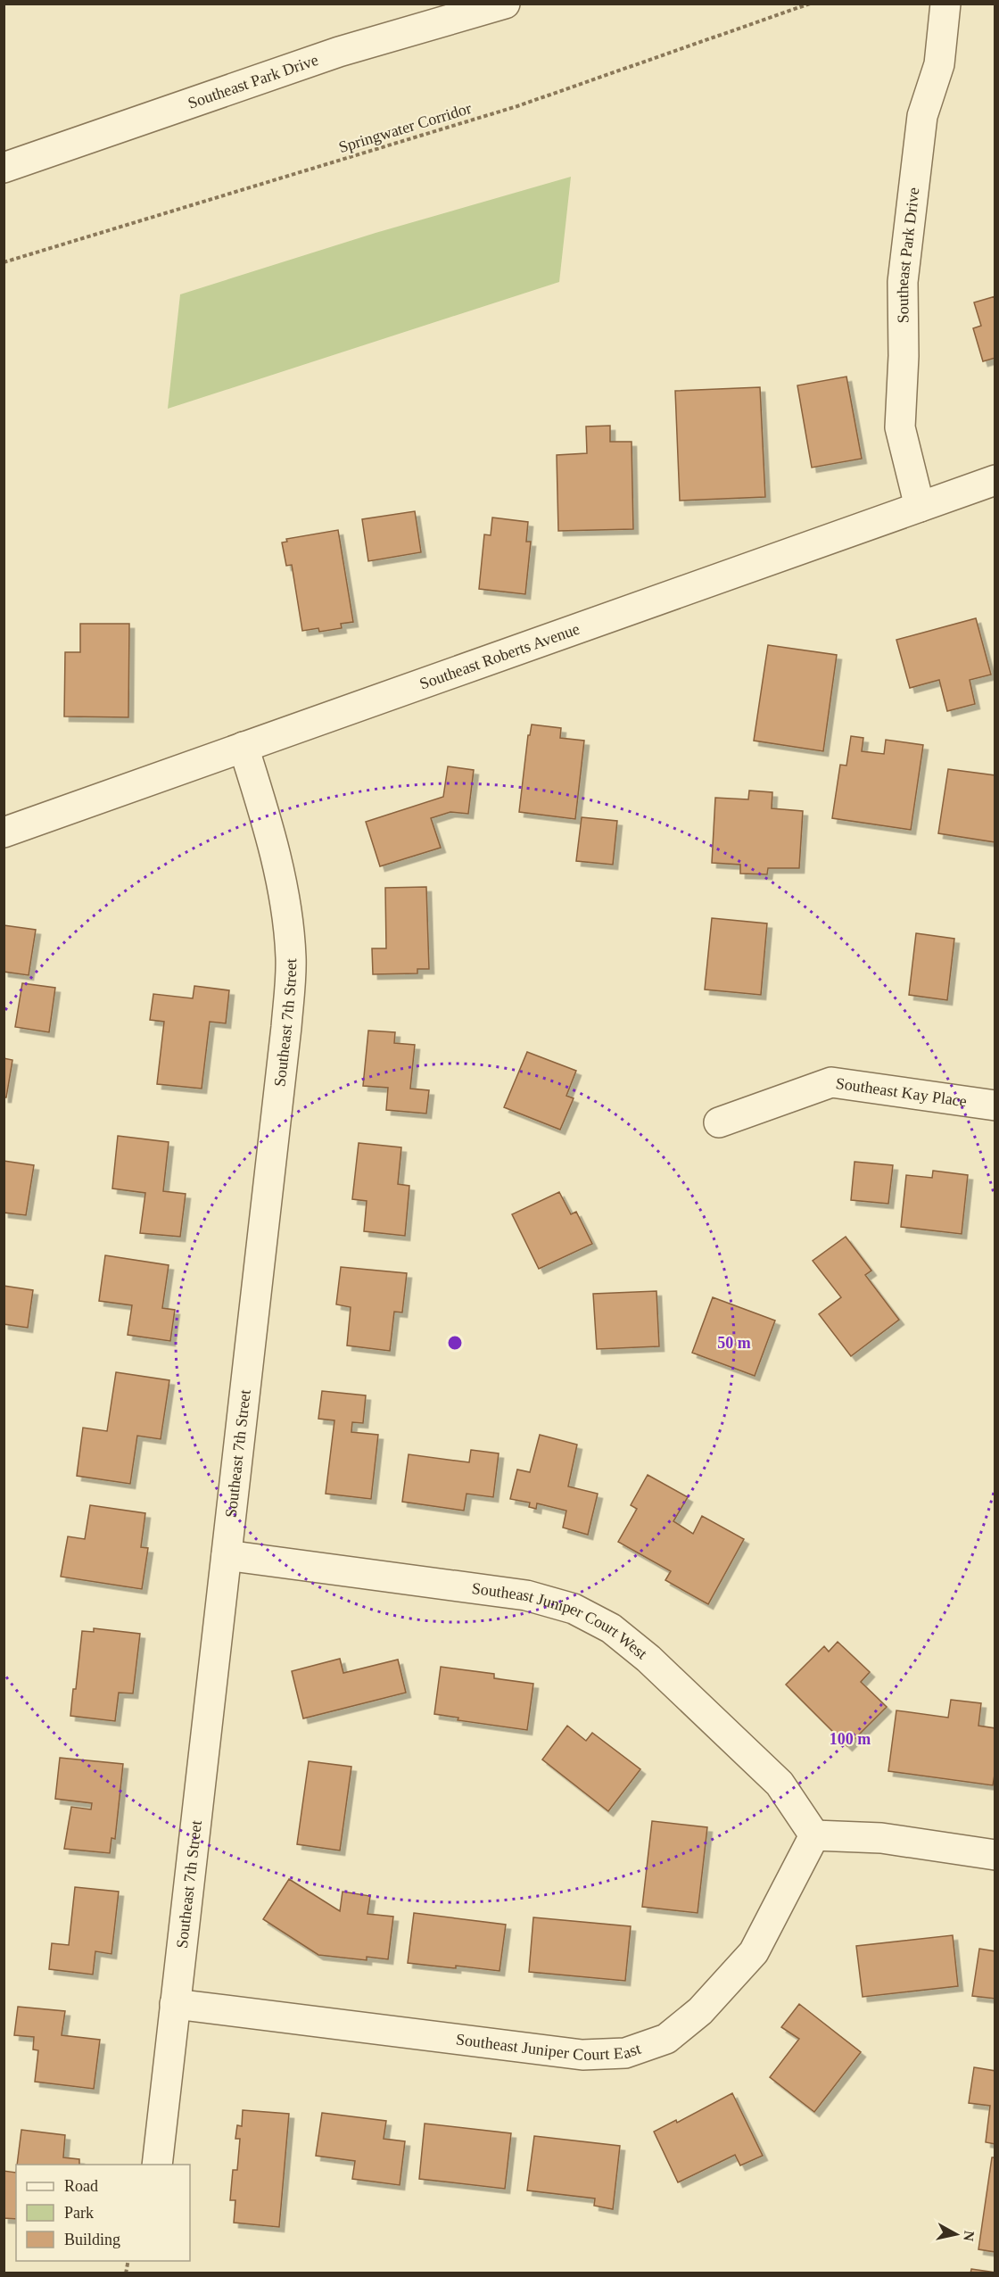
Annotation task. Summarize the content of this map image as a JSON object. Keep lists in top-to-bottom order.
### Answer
{
  "streets": {
    "street": [
      "Southeast Park Drive",
      "Southeast Roberts Avenue",
      "Southeast 7th Street",
      "Southeast Kay Place",
      "Southeast Juniper Court West",
      "Southeast Juniper Court East"
    ],
    "path": ["Springwater Corridor"]
  },
  "crossings": [
    ["Southeast Park Drive", "Southeast Roberts Avenue"],
    ["Southeast Roberts Avenue", "Southeast 7th Street"],
    ["Southeast 7th Street", "Southeast Juniper Court West"],
    ["Southeast 7th Street", "Southeast Juniper Court East"],
    ["Southeast Juniper Court West", "Southeast Juniper Court East"]
  ],
  "legend": ["Road", "Park", "Building"],
  "north": "right",
  "rings": ["50 m", "100 m"]
}
